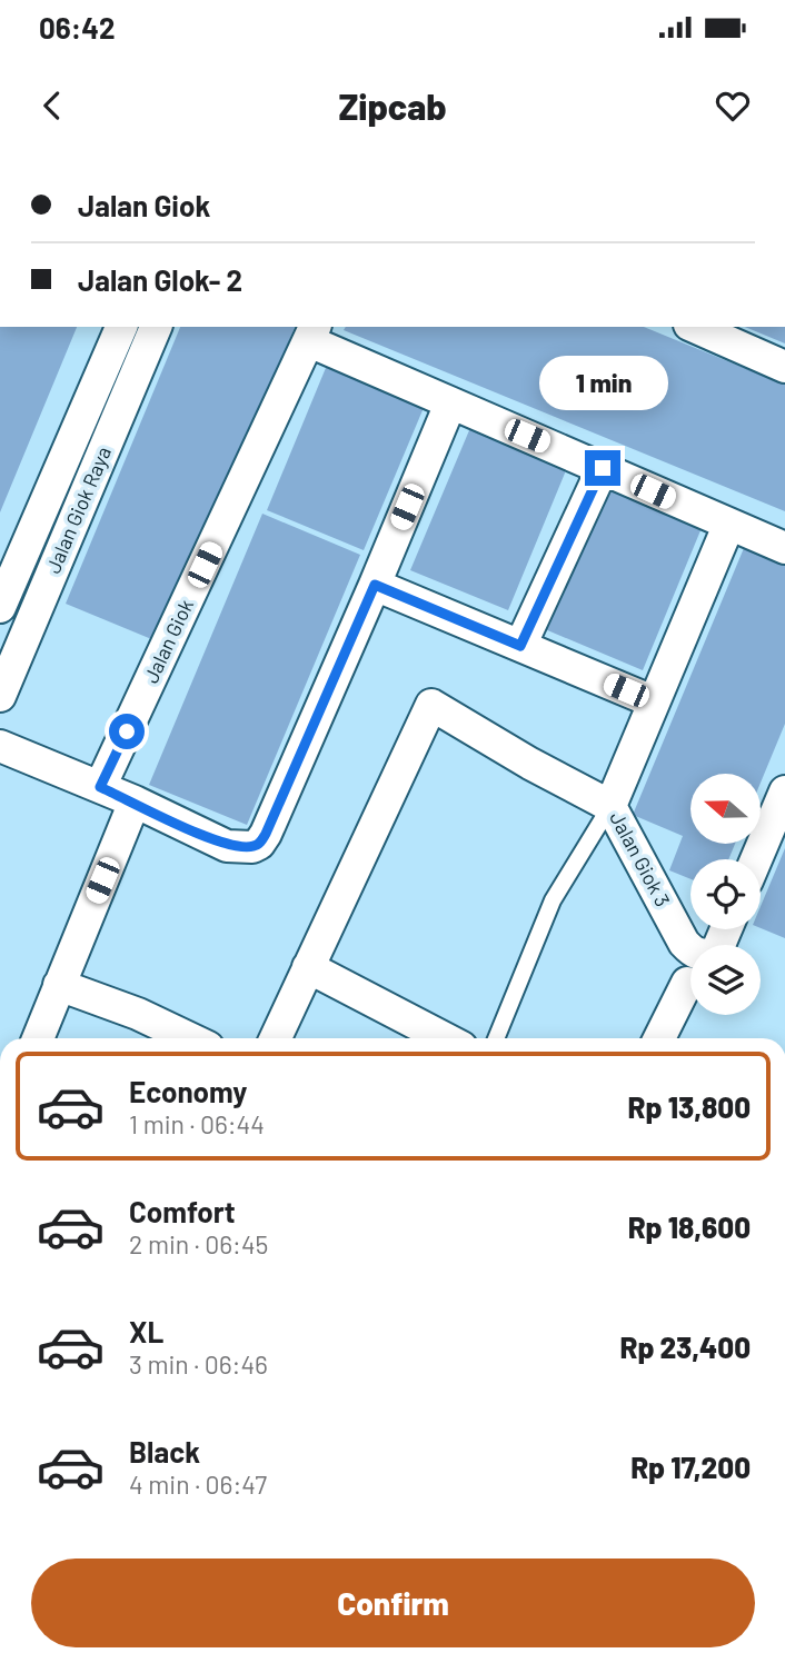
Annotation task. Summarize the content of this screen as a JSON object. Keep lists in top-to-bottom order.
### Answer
{
  "streets": {
    "street": ["Jalan Giok Raya", "Jalan Giok", "Jalan Giok 3"]
  },
  "north": "left",
  "page": {
    "status": "06:42",
    "header": "Zipcab",
    "banner": ["Jalan Giok", "Jalan Glok- 2"],
    "bubble": "1 min",
    "list": [
      {
        "name": "Economy",
        "note": "1 min · 06:44",
        "value": "Rp 13,800"
      },
      {
        "name": "Comfort",
        "note": "2 min · 06:45",
        "value": "Rp 18,600"
      },
      {
        "name": "XL",
        "note": "3 min · 06:46",
        "value": "Rp 23,400"
      },
      {
        "name": "Black",
        "note": "4 min · 06:47",
        "value": "Rp 17,200"
      }
    ],
    "buttons": "Confirm"
  }
}
